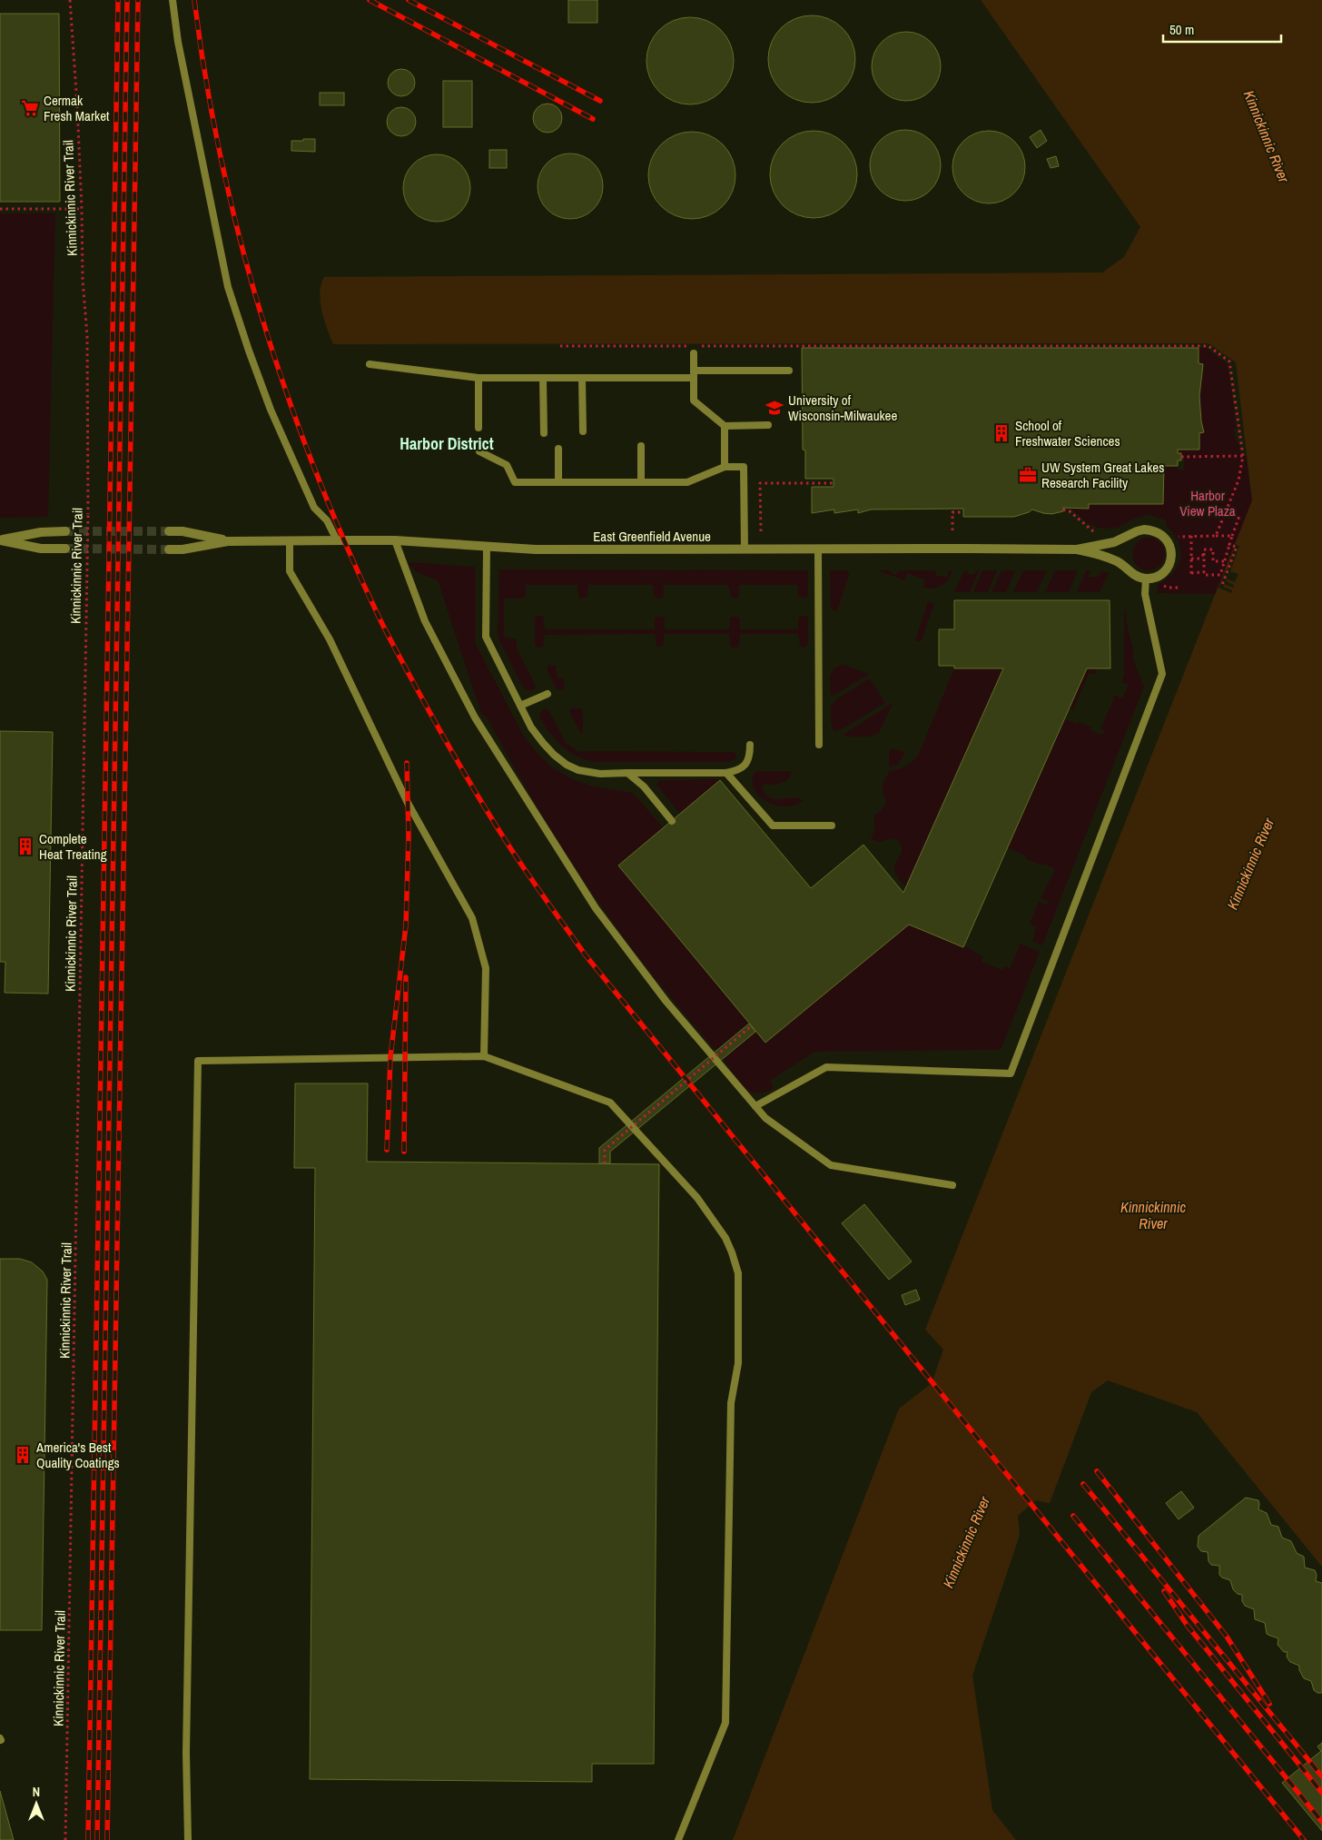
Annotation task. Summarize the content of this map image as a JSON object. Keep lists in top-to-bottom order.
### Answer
{
  "streets": {
    "street": ["East Greenfield Avenue"],
    "path": ["Kinnickinnic River Trail"]
  },
  "districts": ["Harbor District"],
  "water": ["Kinnickinnic River"],
  "parks": ["Harbor View Plaza"],
  "places": {
    "supermarket": ["Cermak Fresh Market"],
    "school or university": ["University of Wisconsin-Milwaukee"],
    "building": ["School of Freshwater Sciences", "Complete Heat Treating", "America's Best Quality Coatings"],
    "office": ["UW System Great Lakes Research Facility"]
  },
  "scale_bar": "50 m",
  "north": "top"
}
